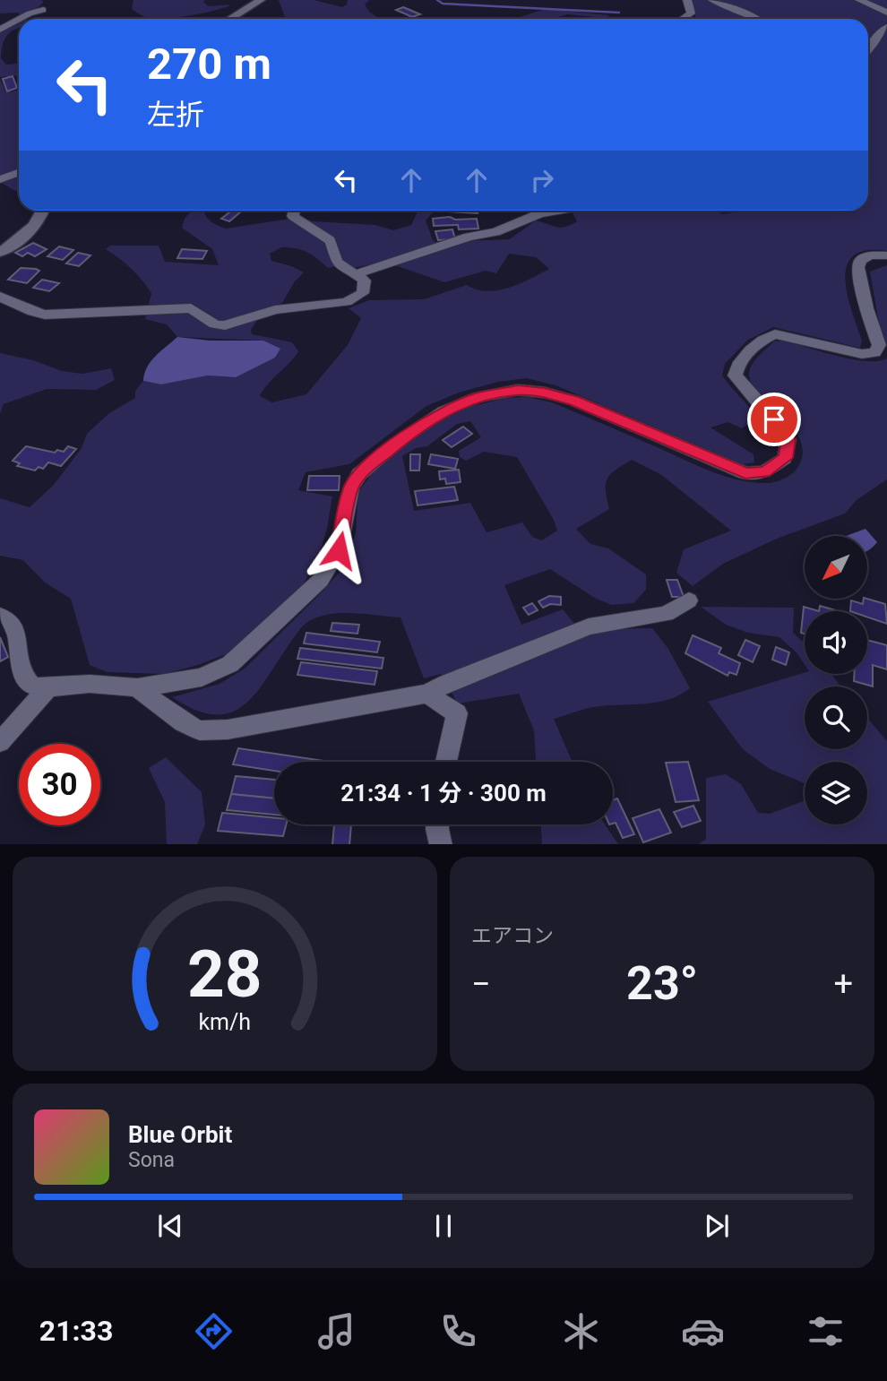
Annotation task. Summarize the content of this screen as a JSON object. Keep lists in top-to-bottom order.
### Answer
{
  "north": "bottom left",
  "page": {
    "turn": ["270 m", "左折"],
    "limit": "30",
    "trip": "21:34 · 1 分 · 300 m",
    "tile": "エアコン",
    "heat": ["−", "23°", "+"],
    "song": ["Blue Orbit", "Sona"],
    "tabs": "21:33",
    "gauge": ["28", "km/h"]
  }
}
